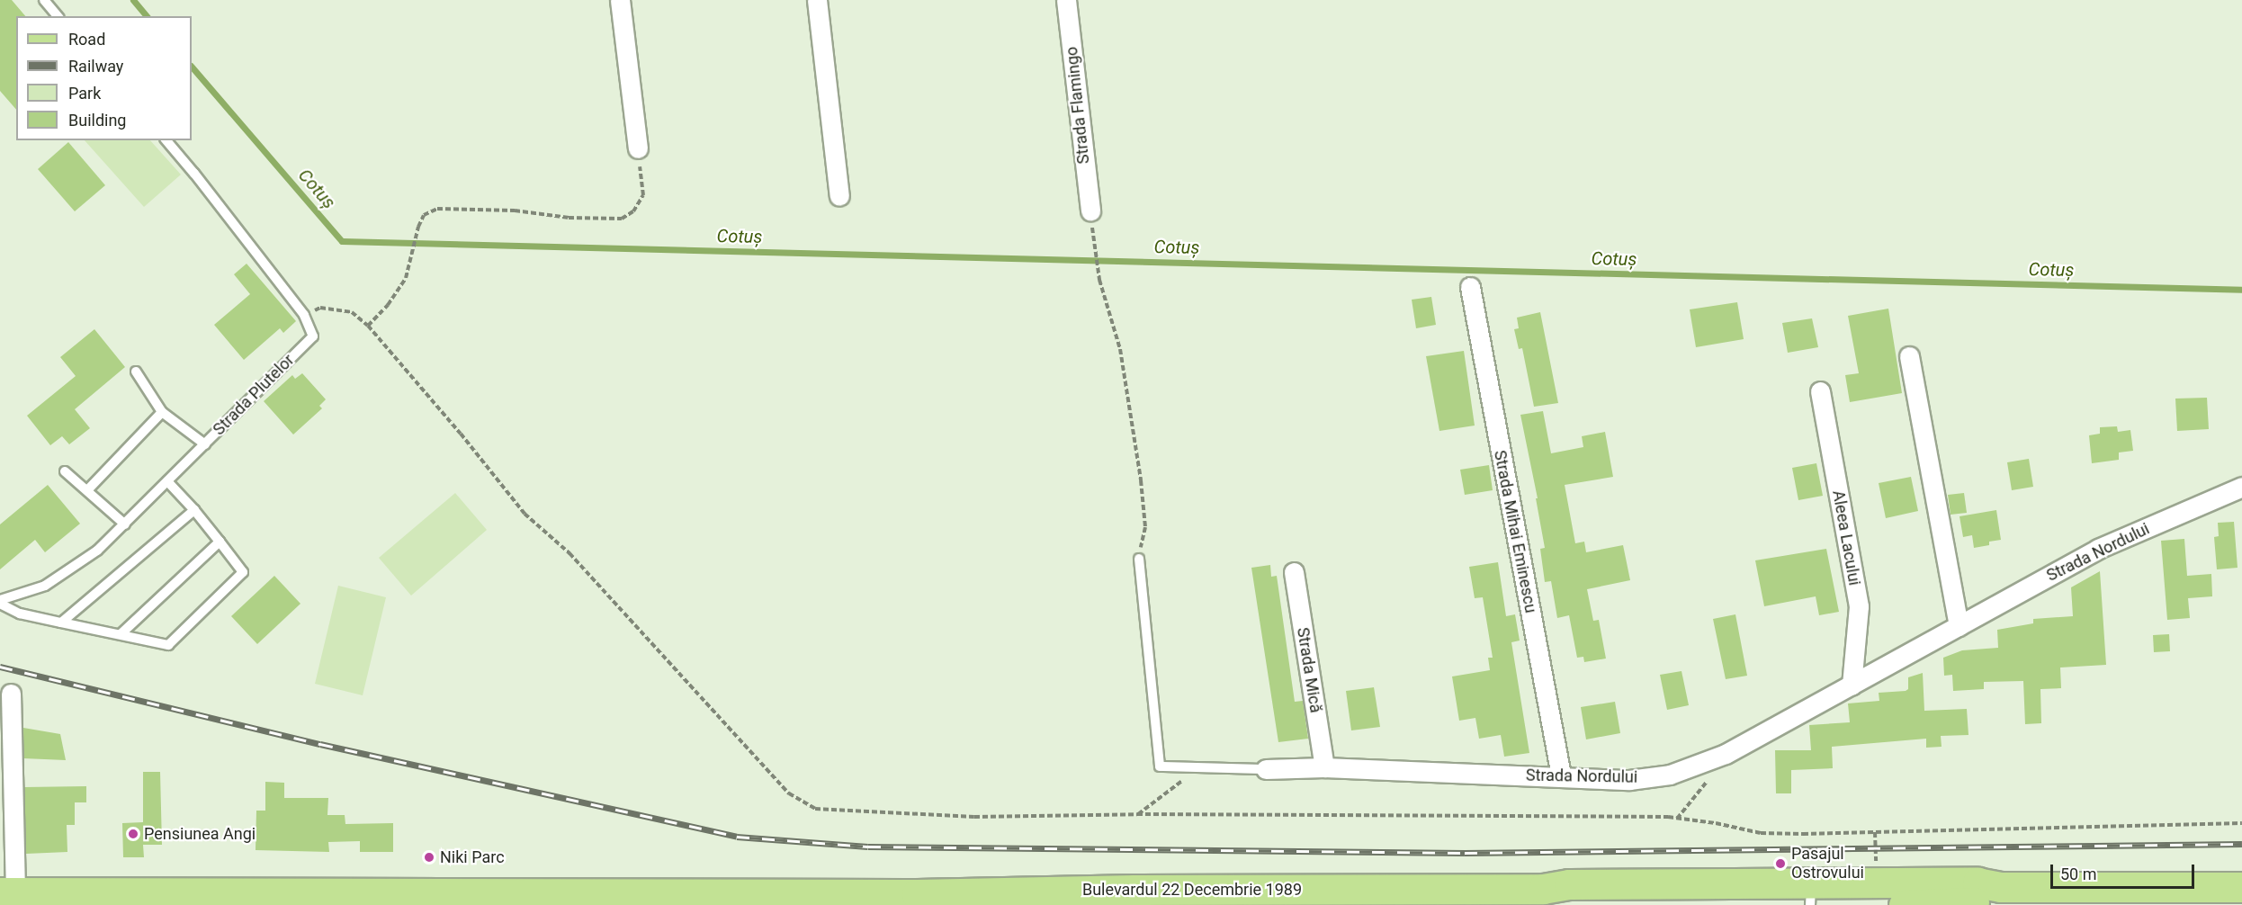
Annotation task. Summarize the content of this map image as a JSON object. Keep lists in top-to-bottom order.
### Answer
{
  "streets": {
    "main road": ["Bulevardul 22 Decembrie 1989"],
    "street": [
      "Strada Flamingo",
      "Strada Mihai Eminescu",
      "Aleea Lacului",
      "Strada Nordului",
      "Strada Mică"
    ],
    "lane": ["Strada Plutelor"]
  },
  "crossings": [
    ["Strada Mihai Eminescu", "Strada Nordului"],
    ["Aleea Lacului", "Strada Nordului"],
    ["Strada Nordului", "Strada Mică"]
  ],
  "water": ["Cotuș"],
  "places": ["Pensiunea Angi", "Niki Parc", "Pasajul Ostrovului"],
  "legend": [
    "Road",
    "Railway",
    "Park",
    "Building"
  ],
  "scale_bar": "50 m"
}
